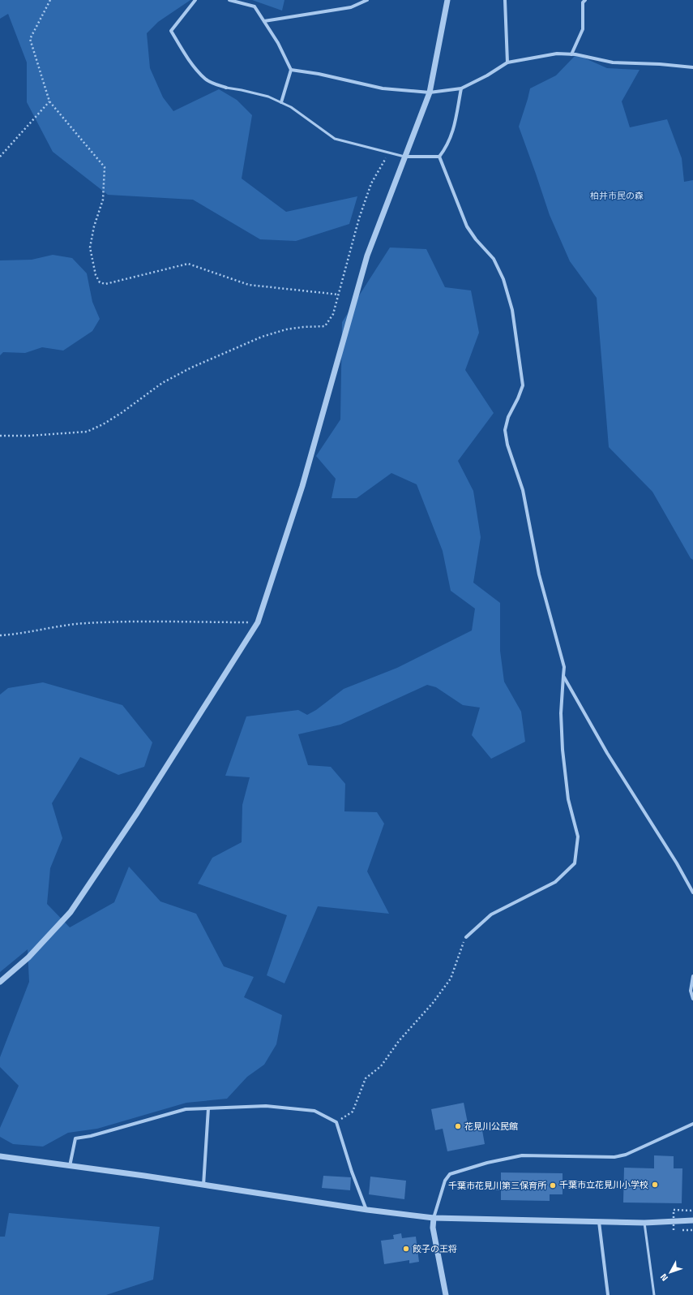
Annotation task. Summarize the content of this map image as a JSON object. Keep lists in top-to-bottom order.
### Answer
{
  "parks": ["柏井市民の森"],
  "places": [
    "花見川公民館",
    "千葉市立花見川小学校",
    "千葉市花見川第三保育所",
    "餃子の王将"
  ],
  "north": "bottom left"
}
